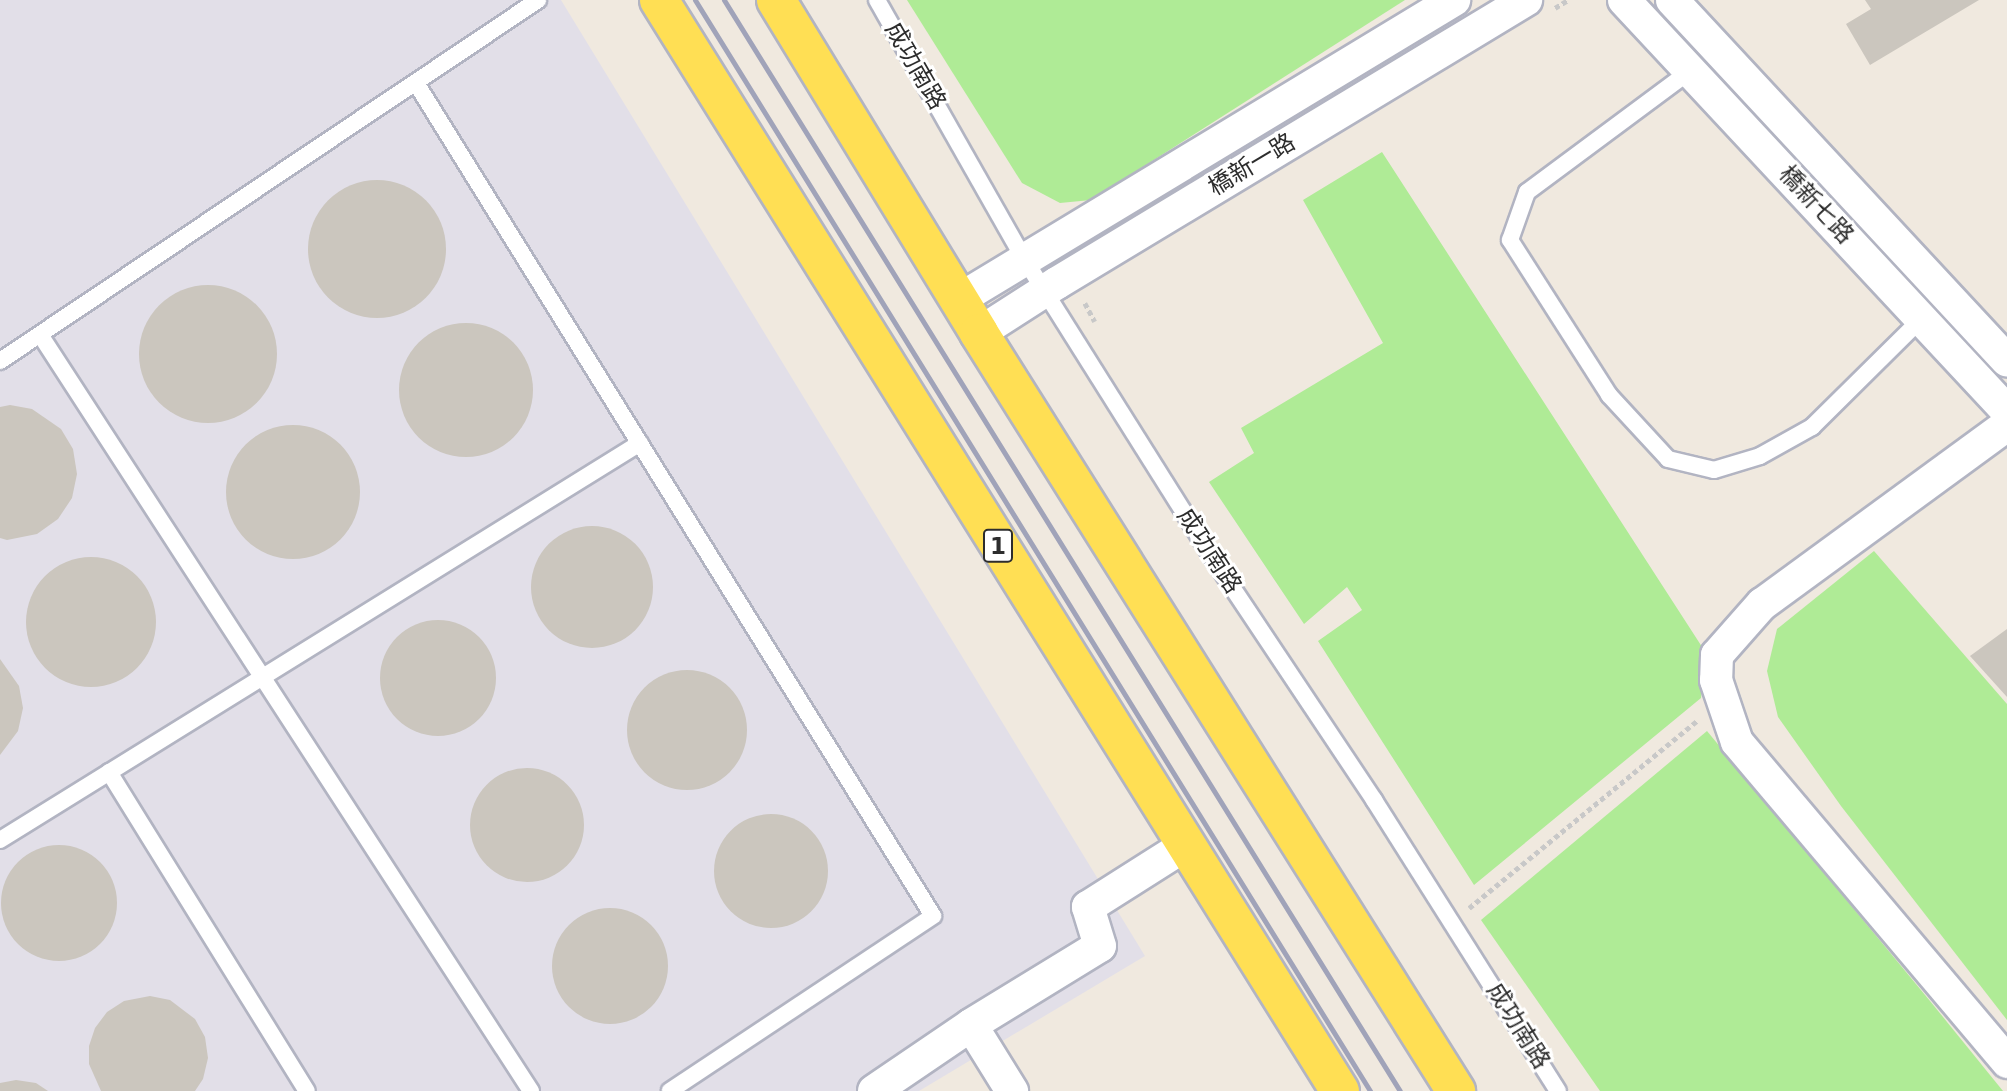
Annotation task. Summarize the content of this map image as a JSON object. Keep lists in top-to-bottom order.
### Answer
{
  "streets": {
    "main road": ["1"],
    "street": ["橋新一路", "橋新七路"],
    "lane": ["成功南路"]
  },
  "crossings": [
    ["成功南路", "橋新一路"]
  ]
}
